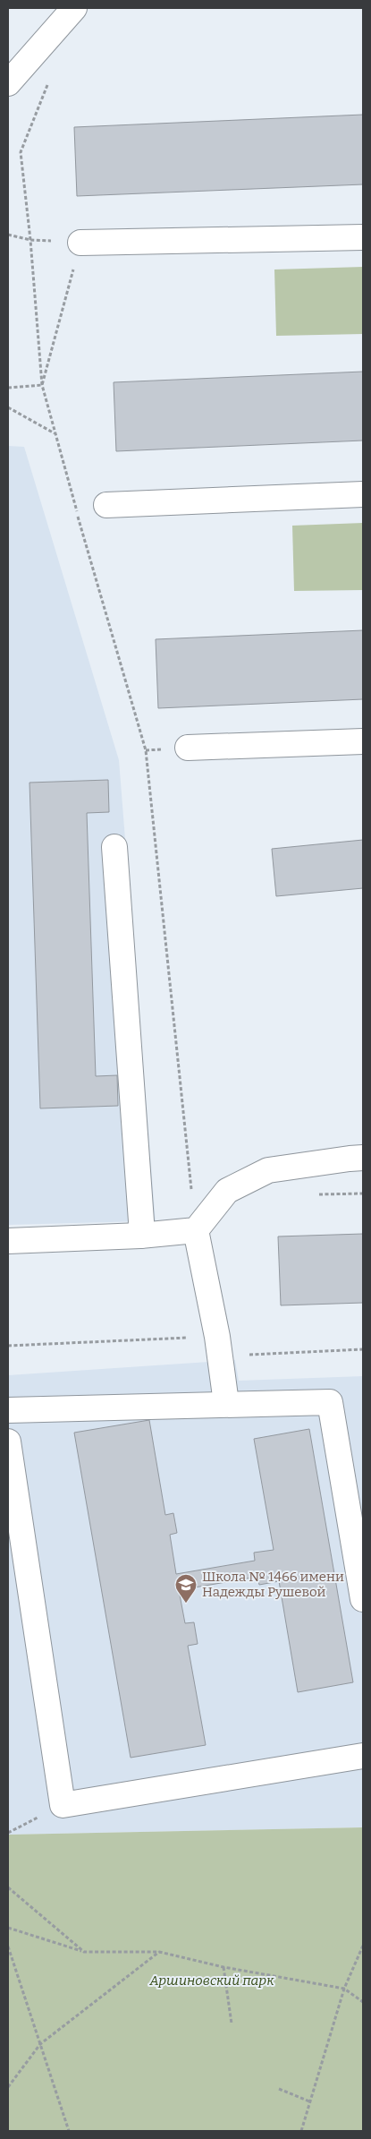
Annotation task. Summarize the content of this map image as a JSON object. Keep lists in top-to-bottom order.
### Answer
{
  "parks": ["Аршиновский парк"],
  "places": {
    "school or university": ["Школа № 1466 имени Надежды Рушевой"]
  }
}
